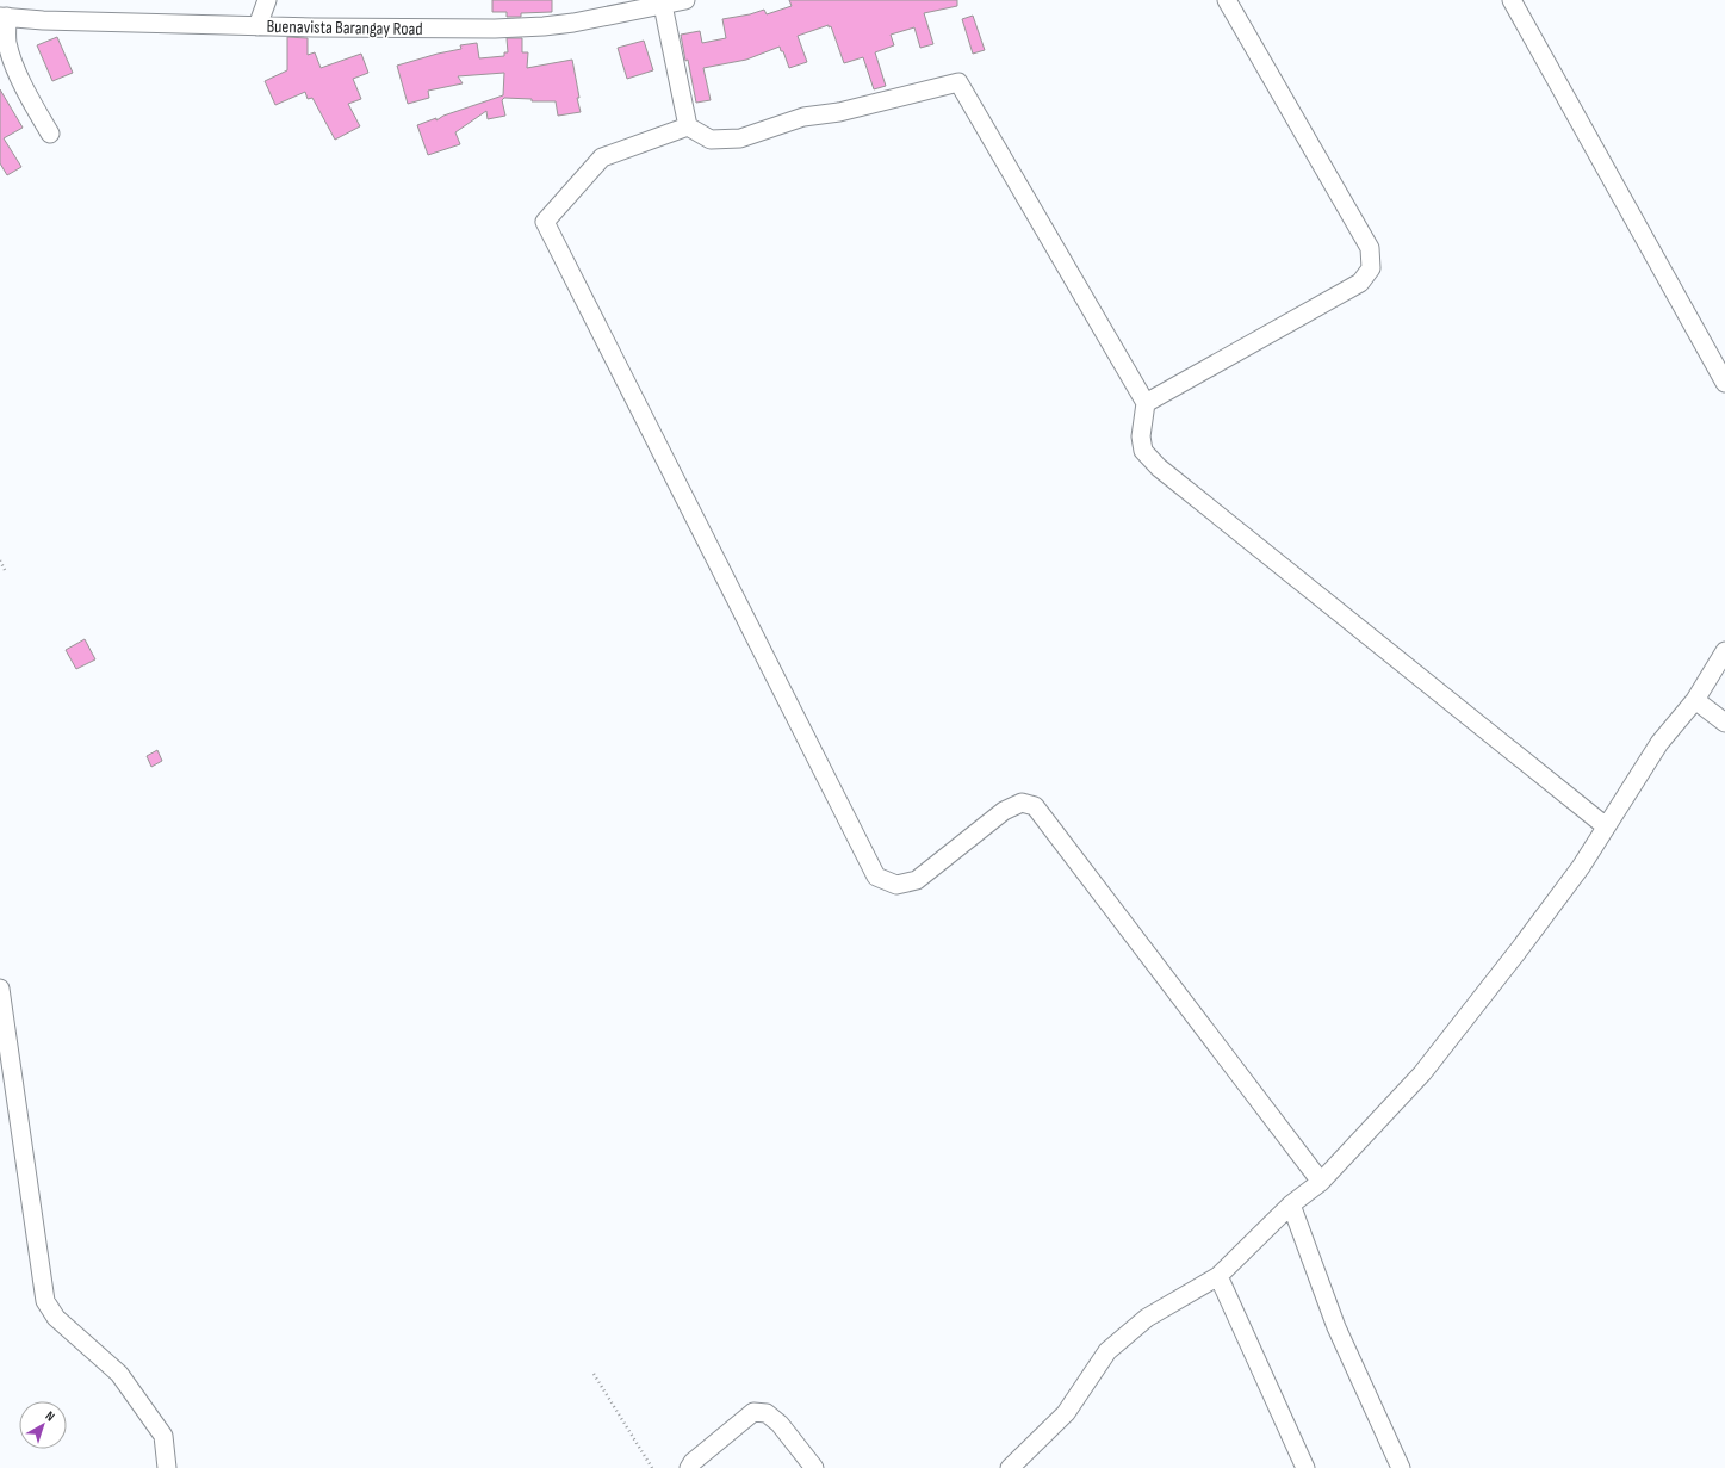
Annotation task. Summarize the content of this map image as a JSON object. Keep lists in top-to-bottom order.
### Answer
{
  "streets": {
    "street": ["Buenavista Barangay Road"]
  },
  "north": "top right"
}
